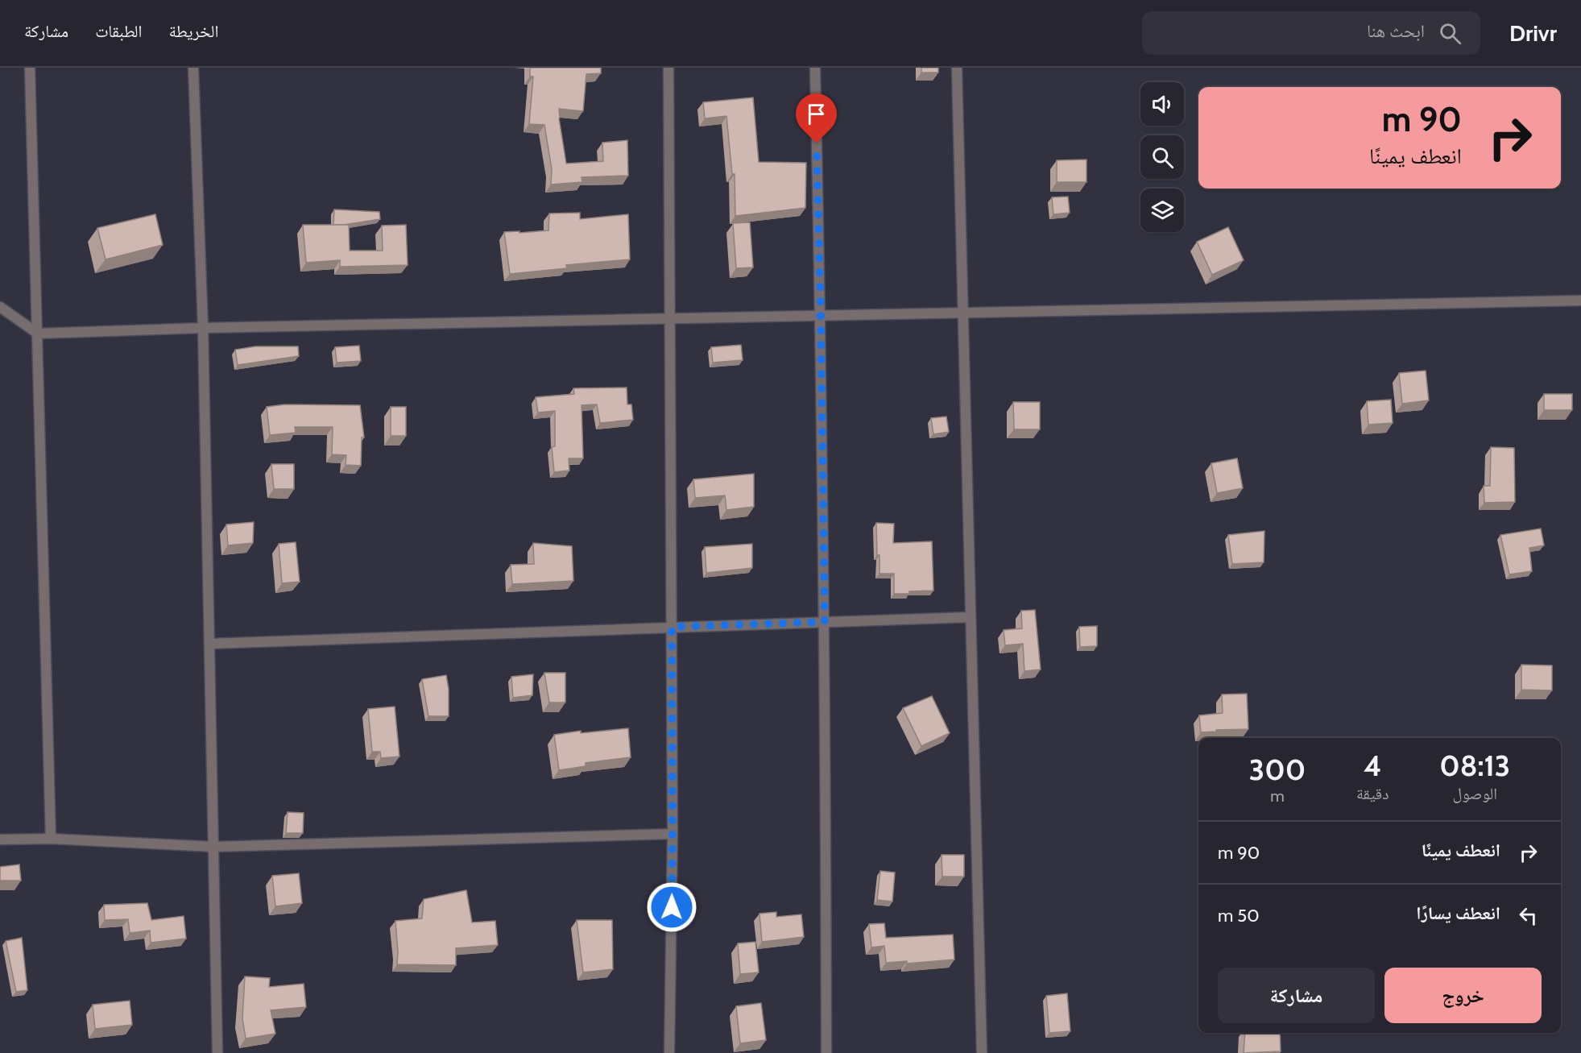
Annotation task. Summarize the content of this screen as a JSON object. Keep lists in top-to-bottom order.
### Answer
{
  "page": {
    "header": "Drivr",
    "search": "ابحث هنا",
    "nav": ["الخريطة", "الطبقات", "مشاركة"],
    "turn": ["90 m", "انعطف يمينًا"],
    "eta": [
      "08:13",
      "الوصول",
      "4",
      "دقيقة",
      "300",
      "m"
    ],
    "list": [
      {
        "name": "انعطف يمينًا",
        "value": "90 m"
      },
      {
        "name": "انعطف يسارًا",
        "value": "50 m"
      }
    ],
    "buttons": ["خروج", "مشاركة"]
  }
}
